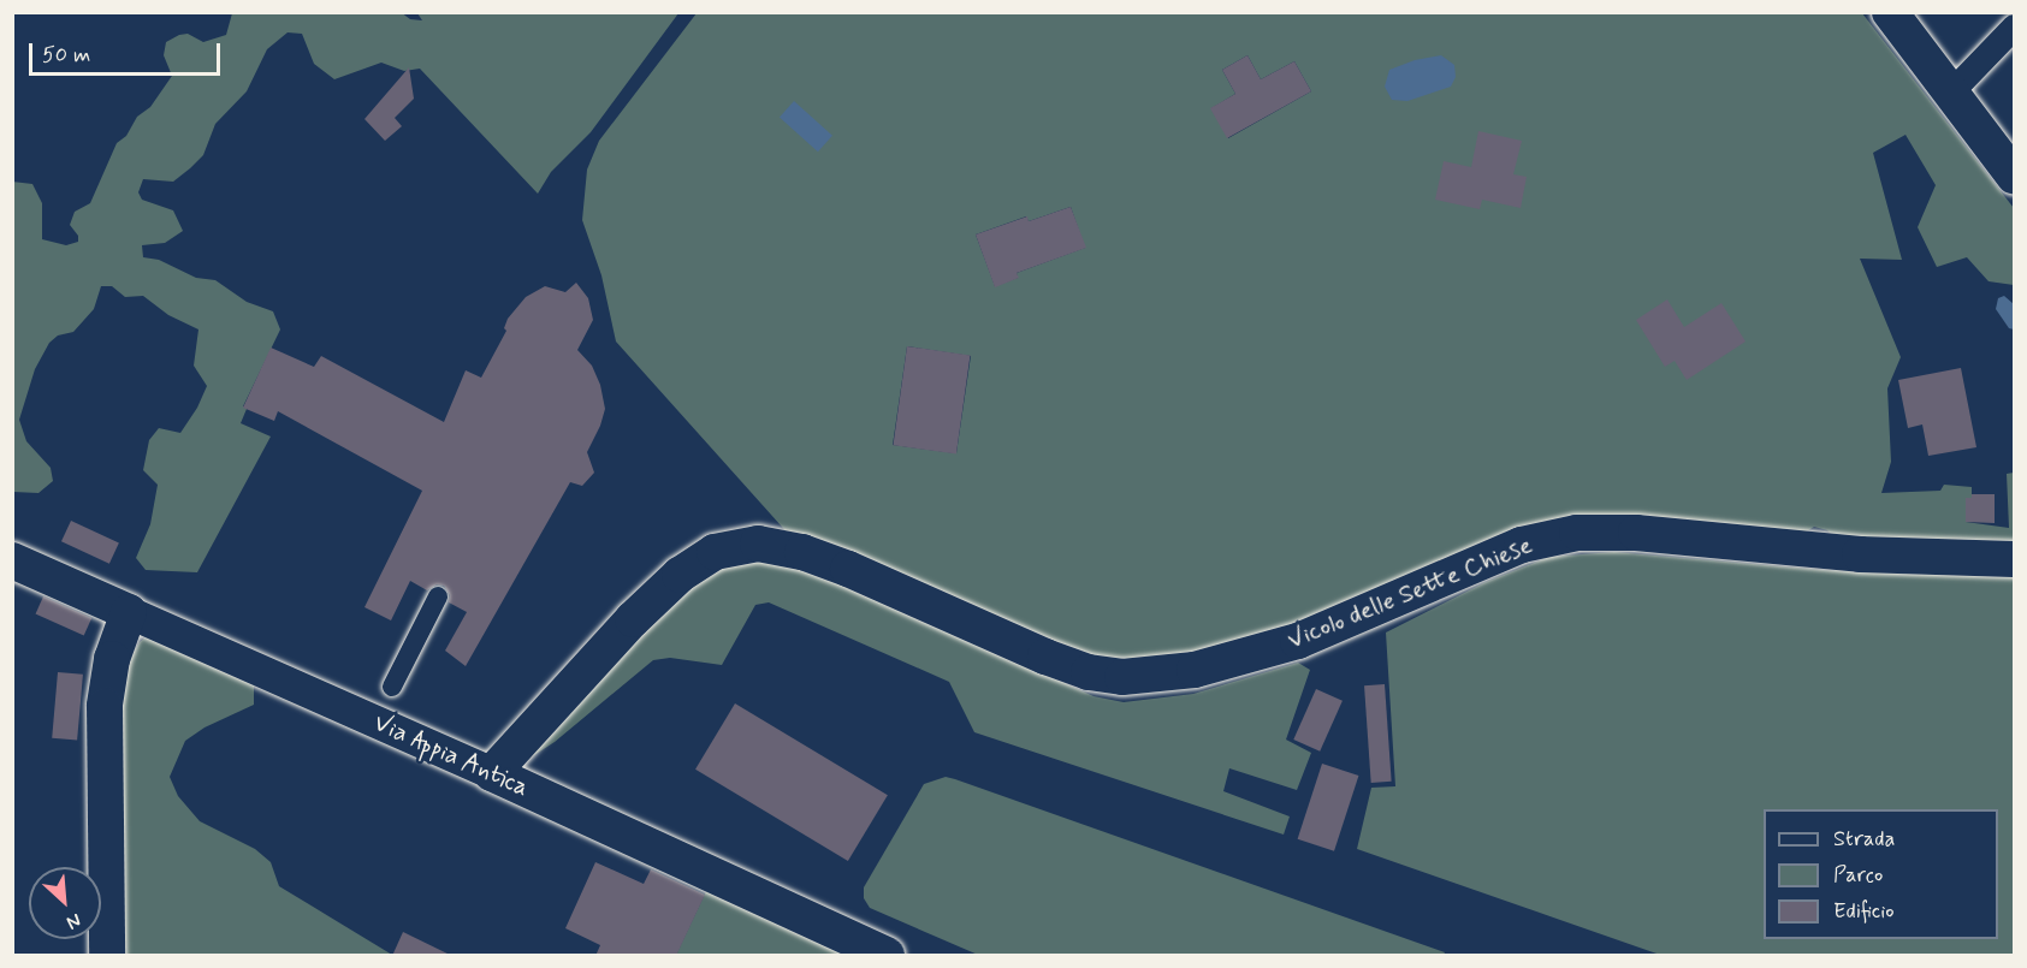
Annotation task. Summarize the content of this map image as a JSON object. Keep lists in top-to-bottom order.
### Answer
{
  "streets": {
    "main road": ["Vicolo delle Sette Chiese", "Via Appia Antica"]
  },
  "crossings": [
    ["Vicolo delle Sette Chiese", "Via Appia Antica"]
  ],
  "legend": ["Strada", "Parco", "Edificio"],
  "scale_bar": "50 m",
  "north": "bottom right"
}
